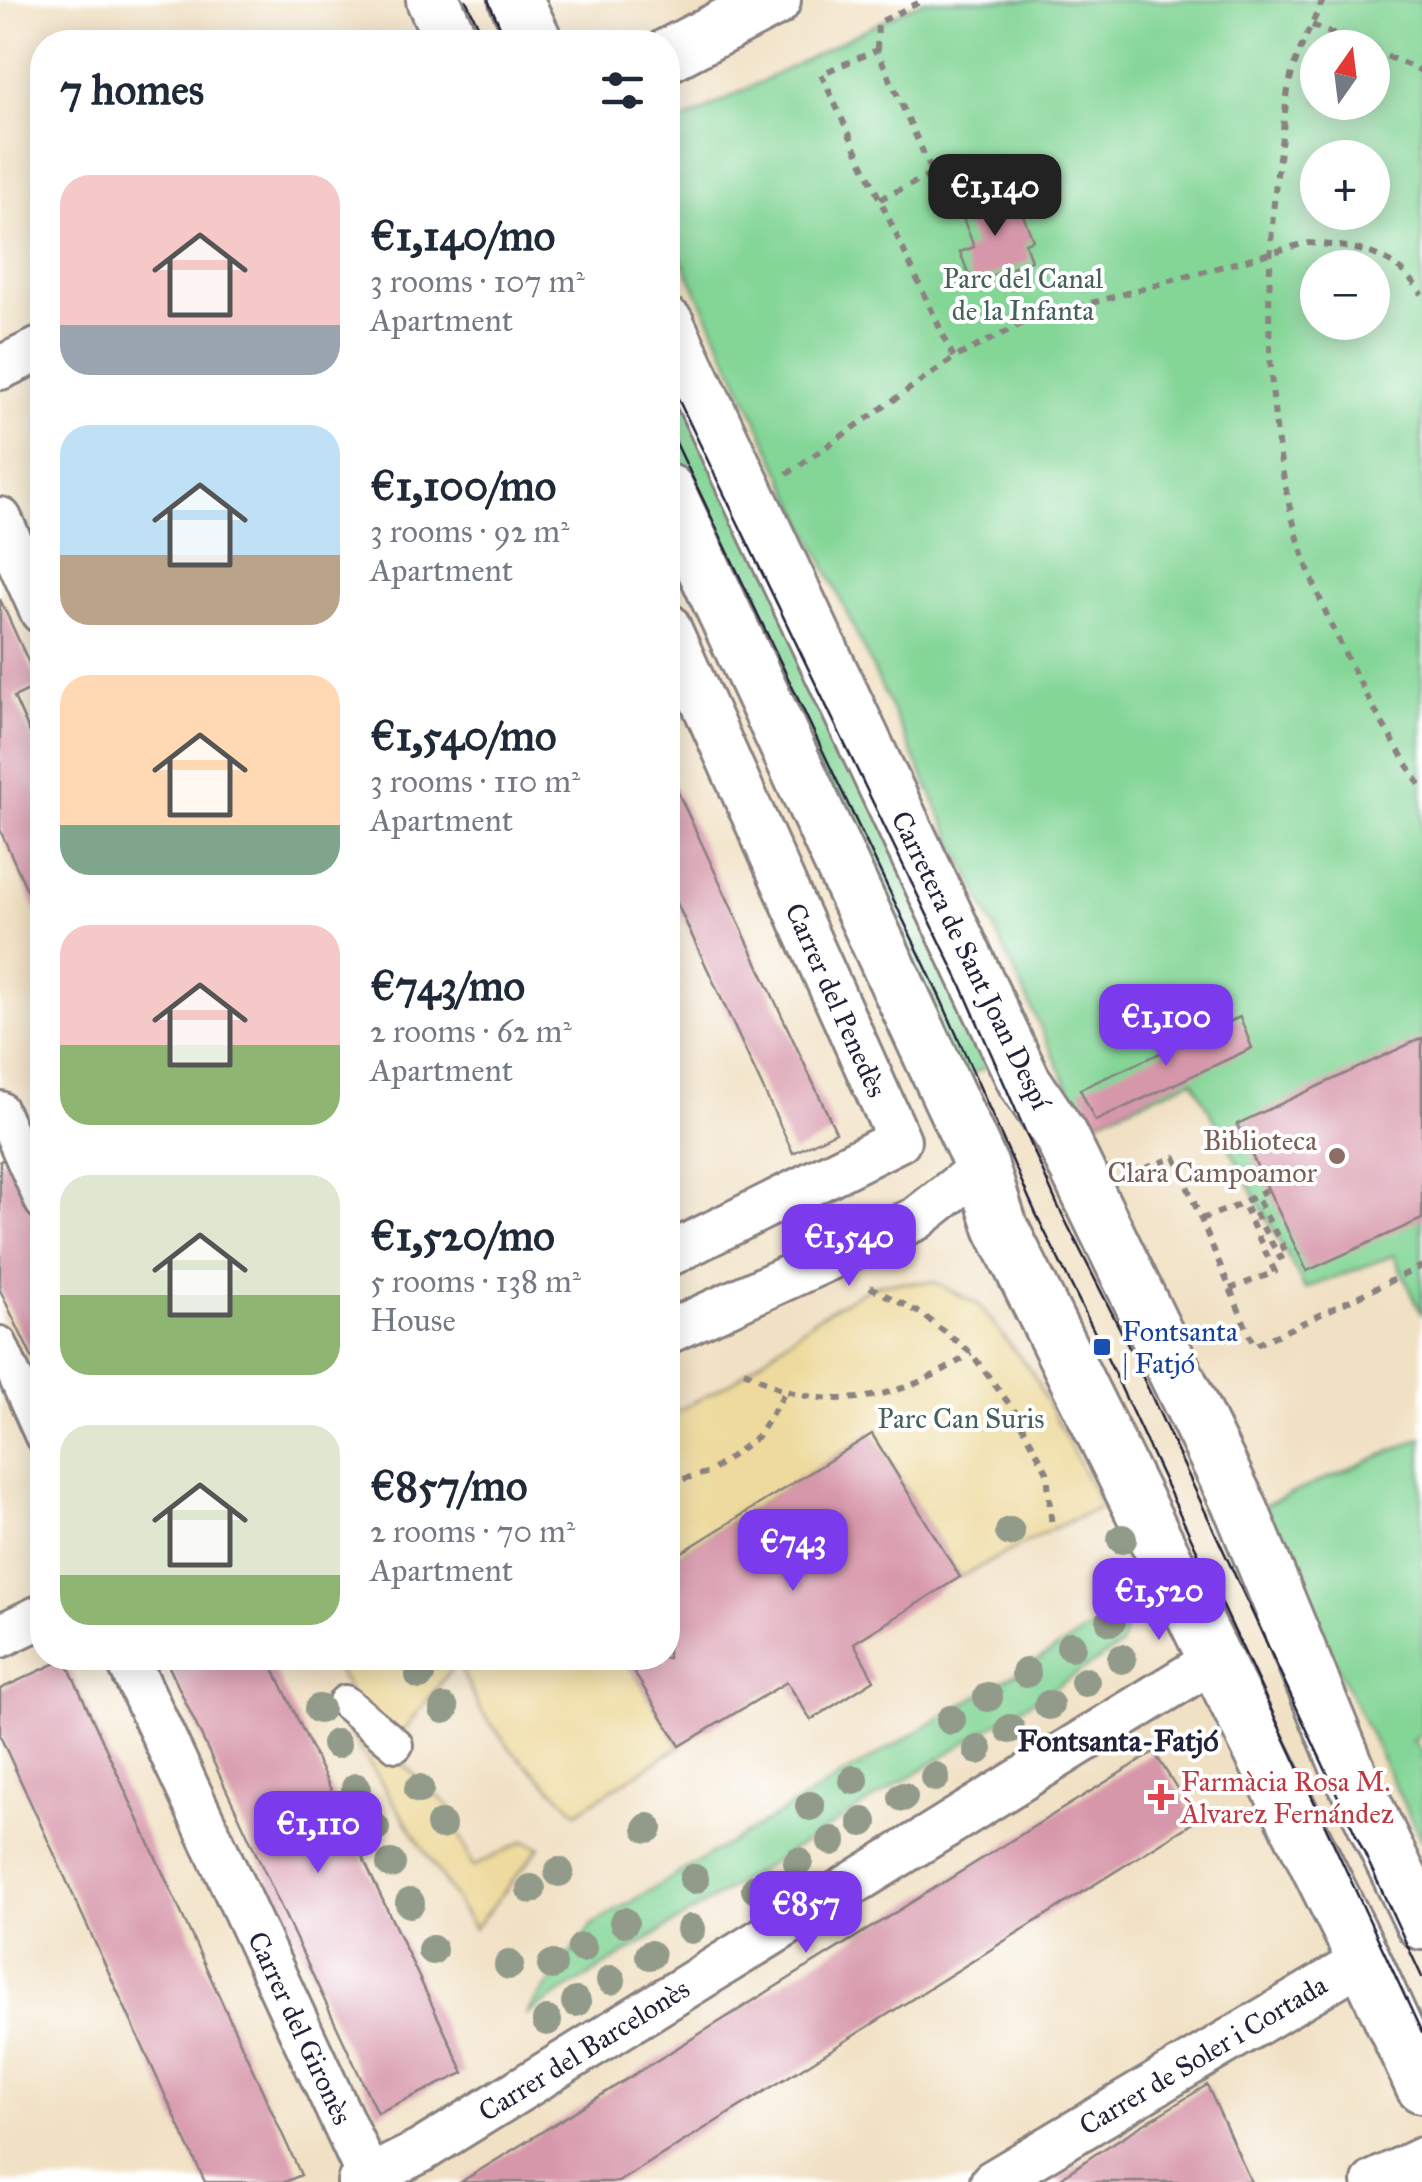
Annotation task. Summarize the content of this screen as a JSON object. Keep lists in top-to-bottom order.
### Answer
{
  "streets": {
    "street": [
      "Carretera de Sant Joan Despí",
      "Carrer del Penedès",
      "Carrer del Gironès",
      "Carrer del Barcelonès",
      "Carrer de Soler i Cortada"
    ]
  },
  "crossings": [
    ["Carrer del Gironès", "Carrer del Barcelonès"]
  ],
  "districts": ["Fontsanta-Fatjó"],
  "parks": ["Parc del Canal de la Infanta", "Parc Can Suris"],
  "places": {
    "other": ["Biblioteca Clara Campoamor"],
    "transit": ["Fontsanta | Fatjó"],
    "health": ["Farmàcia Rosa M. Àlvarez Fernández"]
  },
  "north": "top",
  "page": {
    "map_buttons": ["+", "−"],
    "heading": "7 homes",
    "list": [
      {
        "name": "€1,140/mo",
        "note": "3 rooms · 107 m² · Apartment"
      },
      {
        "name": "€1,100/mo",
        "note": "3 rooms · 92 m² · Apartment"
      },
      {
        "name": "€1,540/mo",
        "note": "3 rooms · 110 m² · Apartment"
      },
      {
        "name": "€743/mo",
        "note": "2 rooms · 62 m² · Apartment"
      },
      {
        "name": "€1,520/mo",
        "note": "5 rooms · 138 m² · House"
      },
      {
        "name": "€857/mo",
        "note": "2 rooms · 70 m² · Apartment"
      }
    ],
    "price": [
      "€1,140",
      "€1,100",
      "€1,540",
      "€743",
      "€1,520",
      "€1,110",
      "€857"
    ]
  }
}
